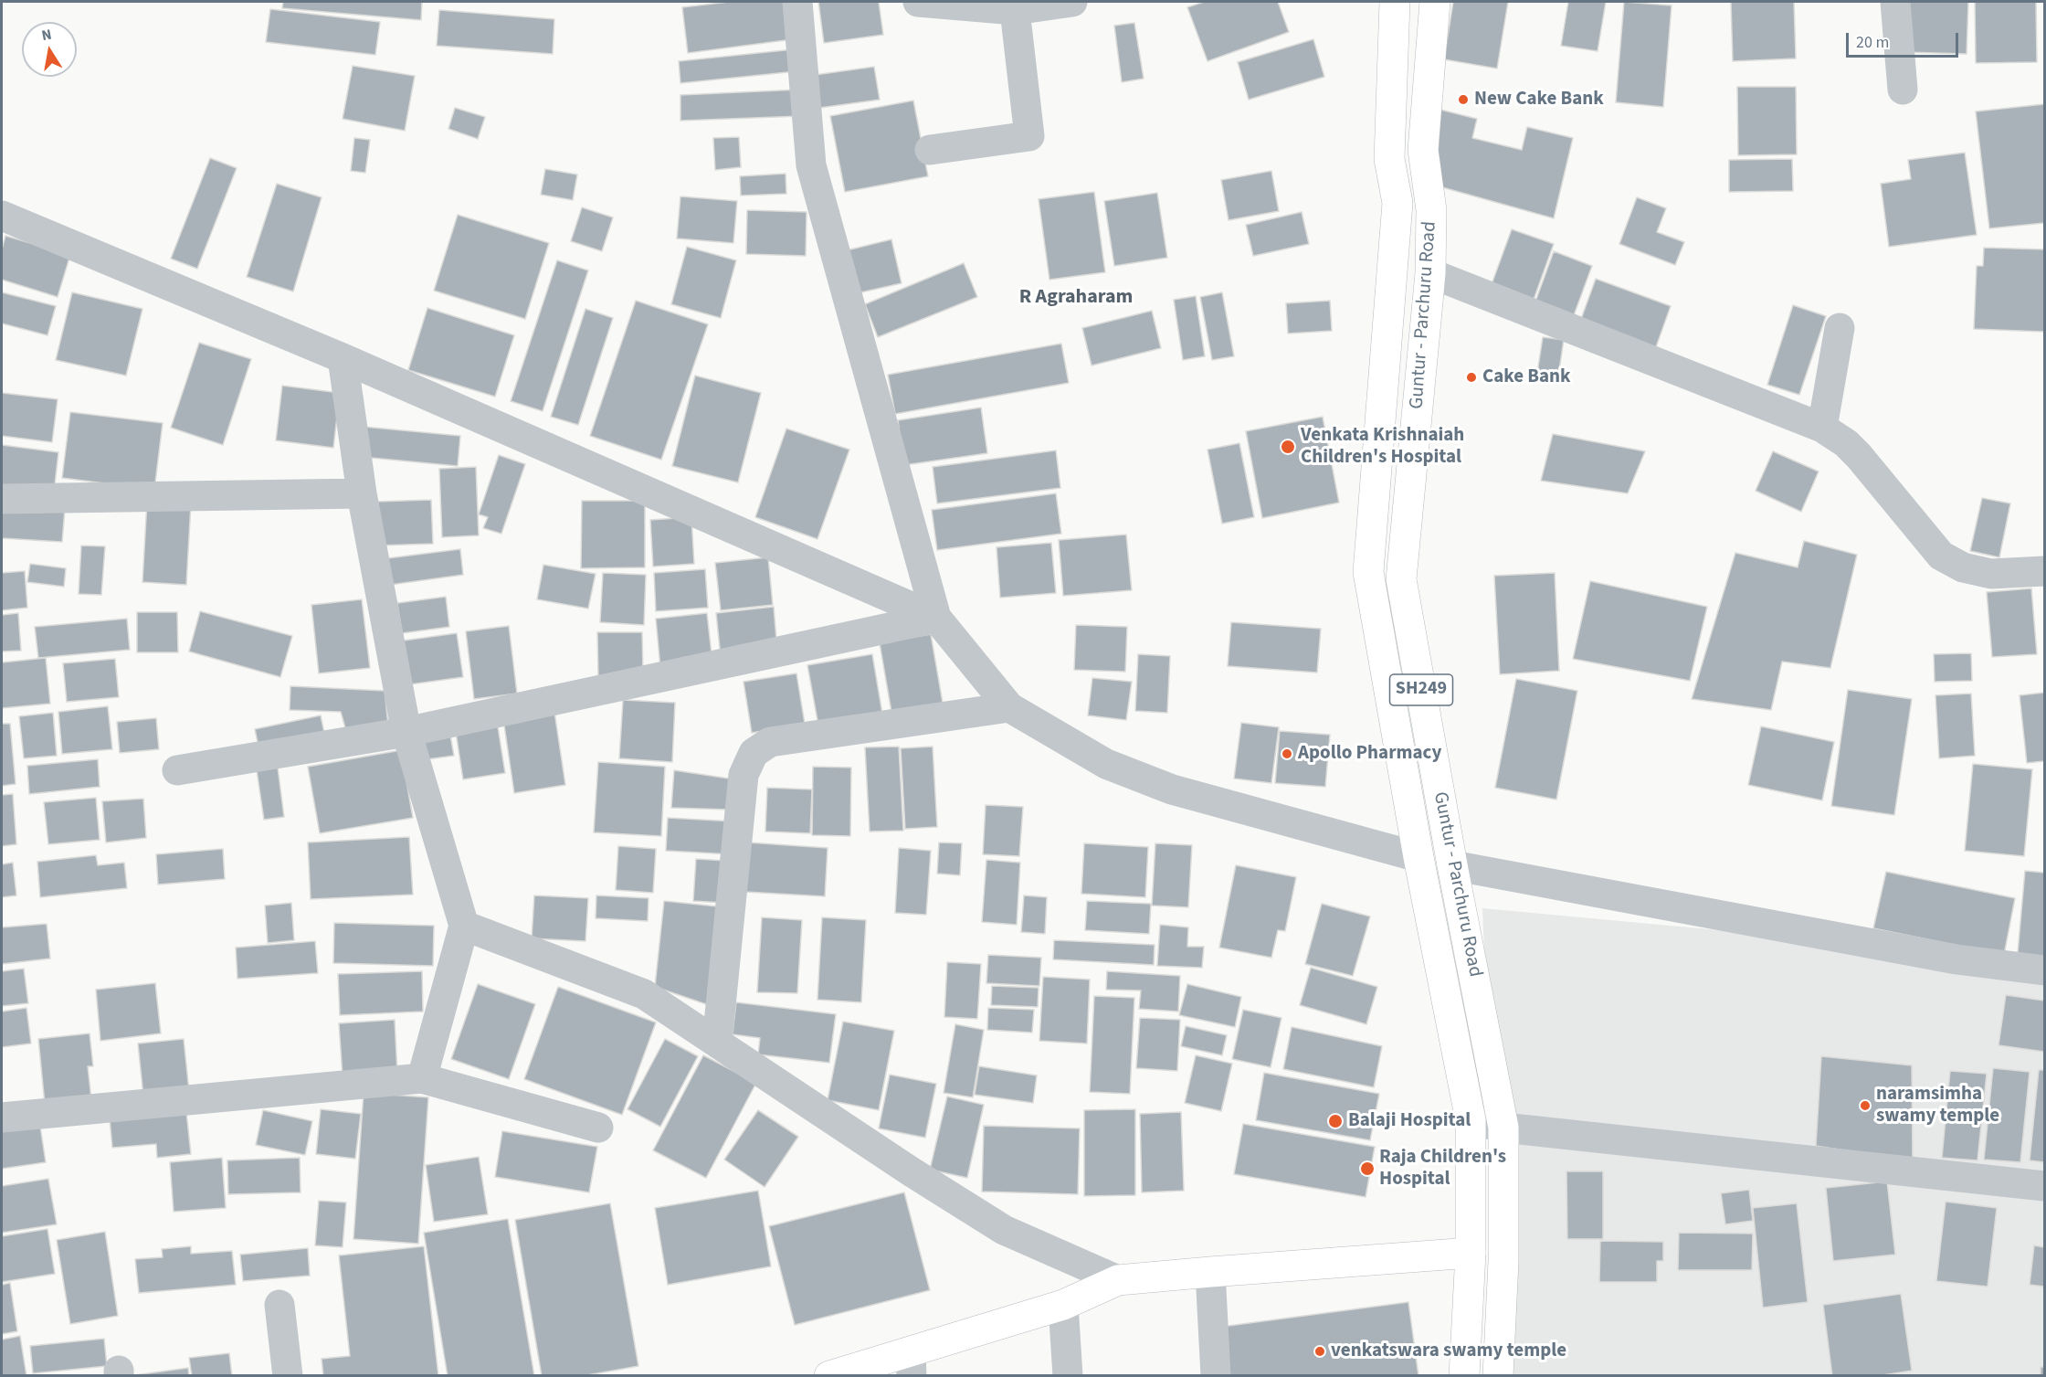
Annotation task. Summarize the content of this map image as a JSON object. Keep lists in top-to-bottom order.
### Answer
{
  "streets": {
    "main road": ["Guntur - Parchuru Road", "SH249"]
  },
  "districts": ["R Agraharam"],
  "places": [
    "New Cake Bank",
    "Cake Bank",
    "Venkata Krishnaiah Children's Hospital",
    "Apollo Pharmacy",
    "naramsimha swamy temple",
    "Balaji Hospital",
    "Raja Children's Hospital",
    "venkatswara swamy temple"
  ],
  "scale_bar": "20 m",
  "north": "top"
}
